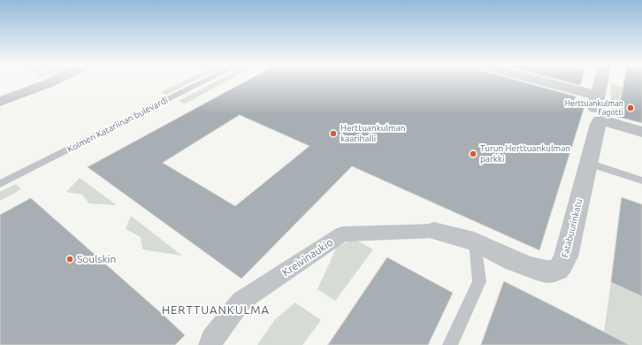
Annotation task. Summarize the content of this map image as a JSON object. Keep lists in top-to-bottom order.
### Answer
{
  "streets": {
    "street": ["Fatabuurinkatu", "Kreivinaukio"],
    "lane": ["Kolmen Katariinan bulevardi"]
  },
  "crossings": [
    ["Fatabuurinkatu", "Kreivinaukio"]
  ],
  "districts": ["HERTTUANKULMA"],
  "places": [
    "Herttuankulman Fagotti",
    "Herttuankulman kaarihalli",
    "Turun Herttuankulman parkki",
    "Soulskin"
  ]
}
